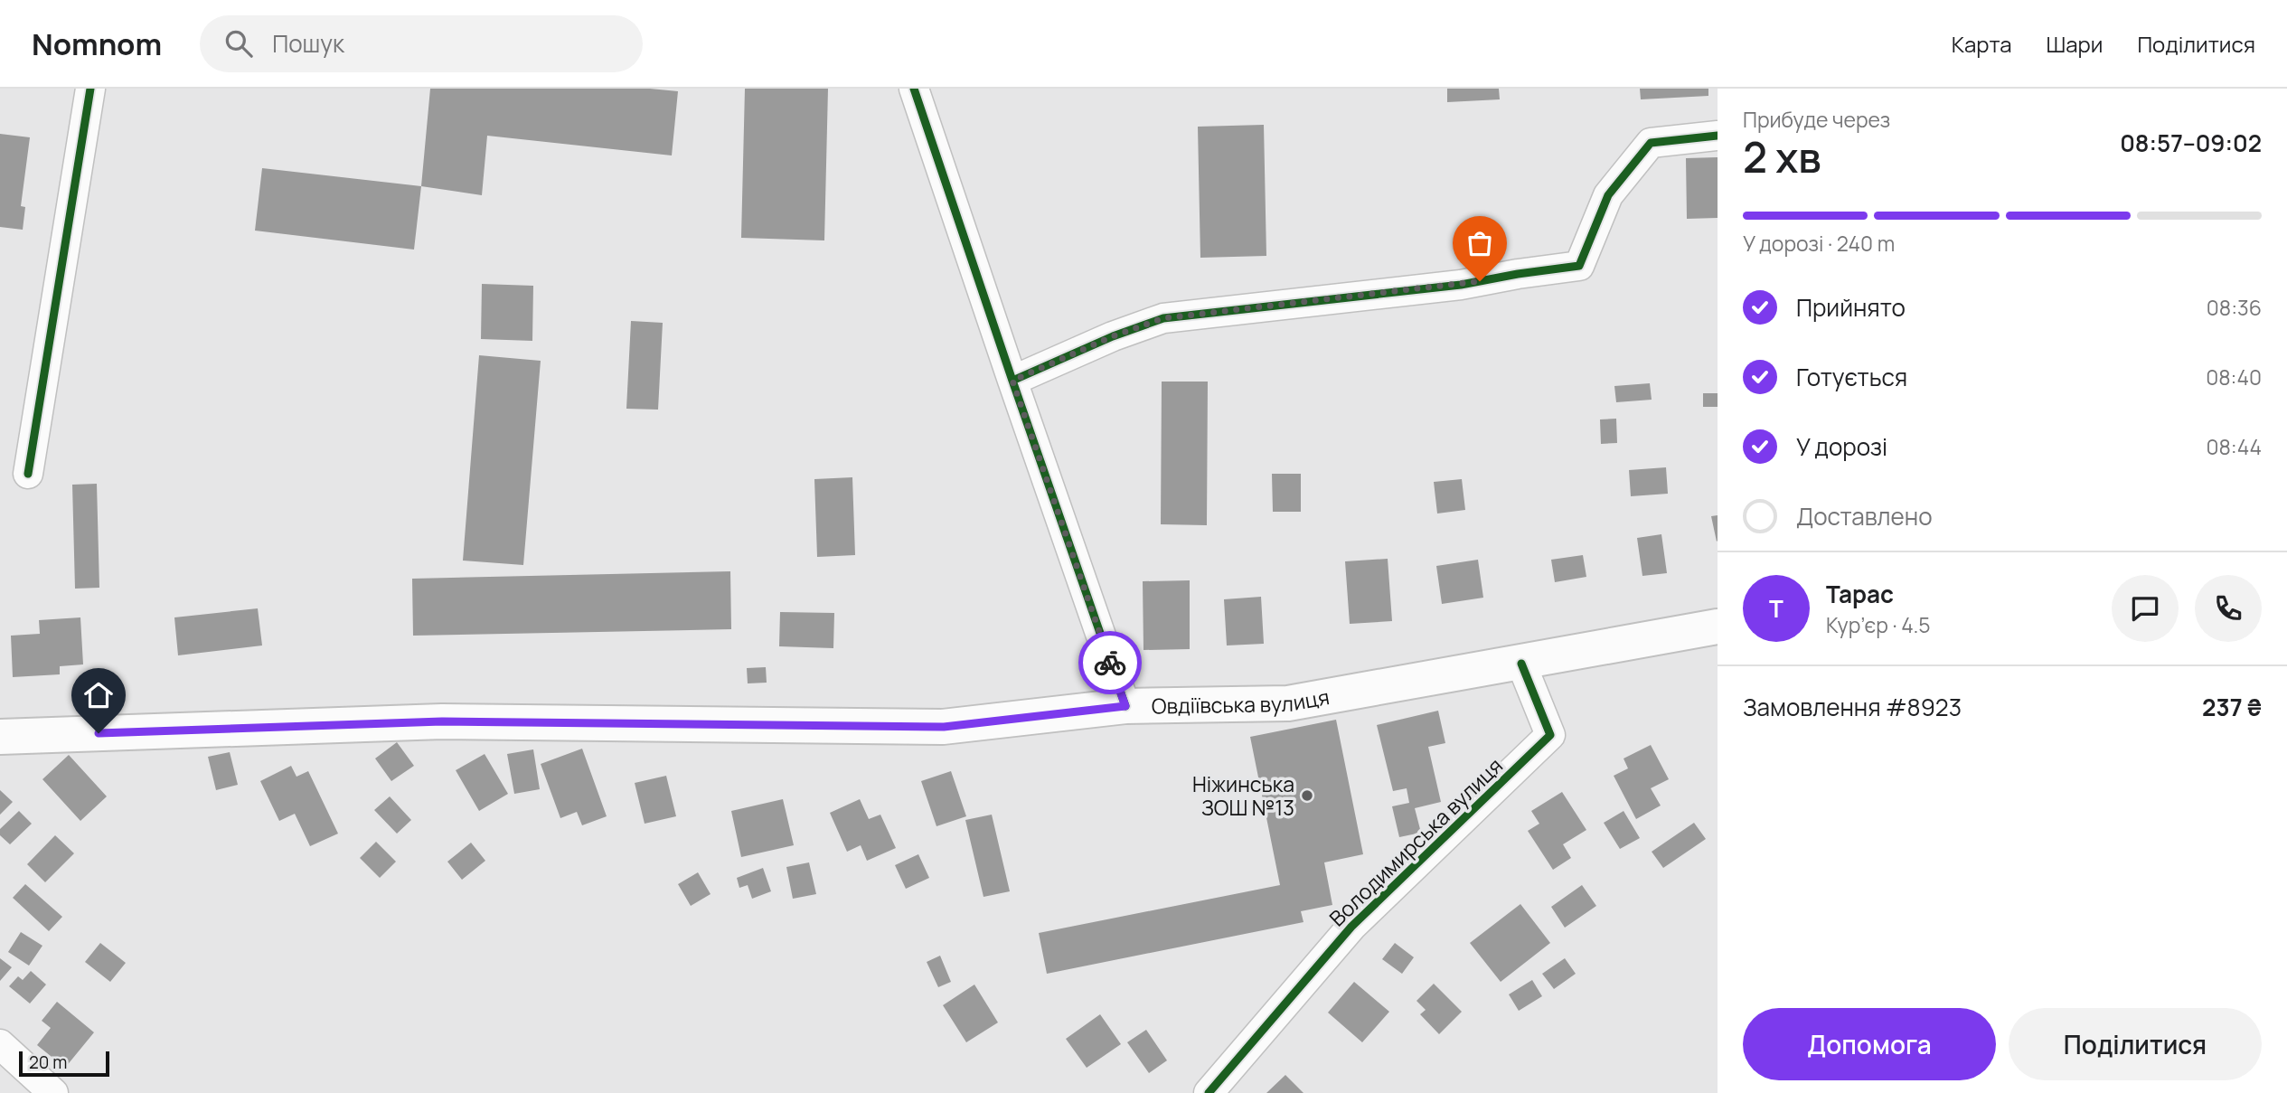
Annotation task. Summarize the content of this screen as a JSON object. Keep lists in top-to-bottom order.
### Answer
{
  "streets": {
    "main road": ["Овдіївська вулиця"],
    "street": ["Володимирська вулиця"]
  },
  "crossings": [
    ["Овдіївська вулиця", "Володимирська вулиця"]
  ],
  "places": ["Ніжинська ЗОШ №13"],
  "scale_bar": "20 m",
  "page": {
    "header": "Nomnom",
    "search": "Пошук",
    "nav": ["Карта", "Шари", "Поділитися"],
    "heading": ["2 хв", "Прибуде через", "08:57–09:02"],
    "panel": [
      "Тарас",
      "Кур’єр · 4.5",
      "Замовлення #8923",
      "237 ₴"
    ],
    "bar": "У дорозі · 240 m",
    "list": [
      ["Прийнято", "08:36"],
      ["Готується", "08:40"],
      ["У дорозі", "08:44"],
      "Доставлено"
    ],
    "round": "Т",
    "buttons": ["Допомога", "Поділитися"],
    "scale": "20 m"
  }
}
